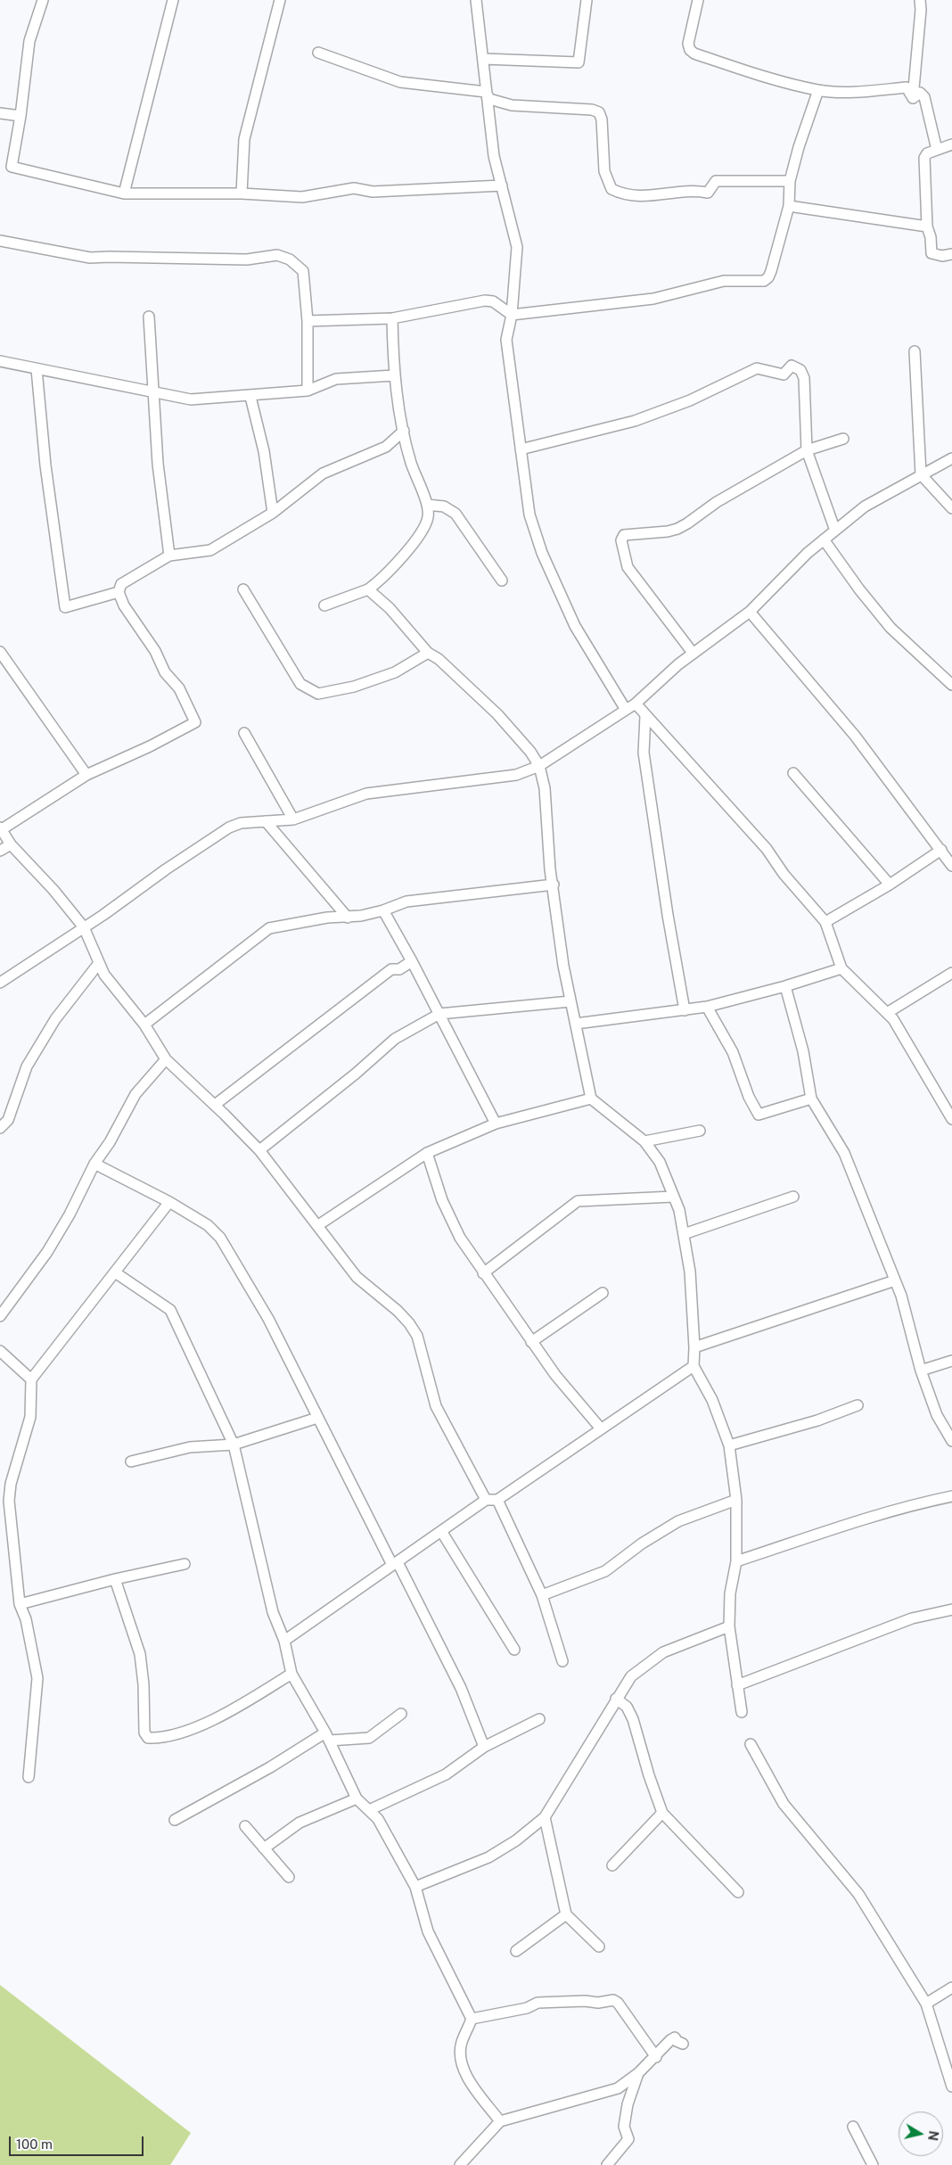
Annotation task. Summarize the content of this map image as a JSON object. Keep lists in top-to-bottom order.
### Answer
{
  "scale_bar": "100 m",
  "north": "right"
}
